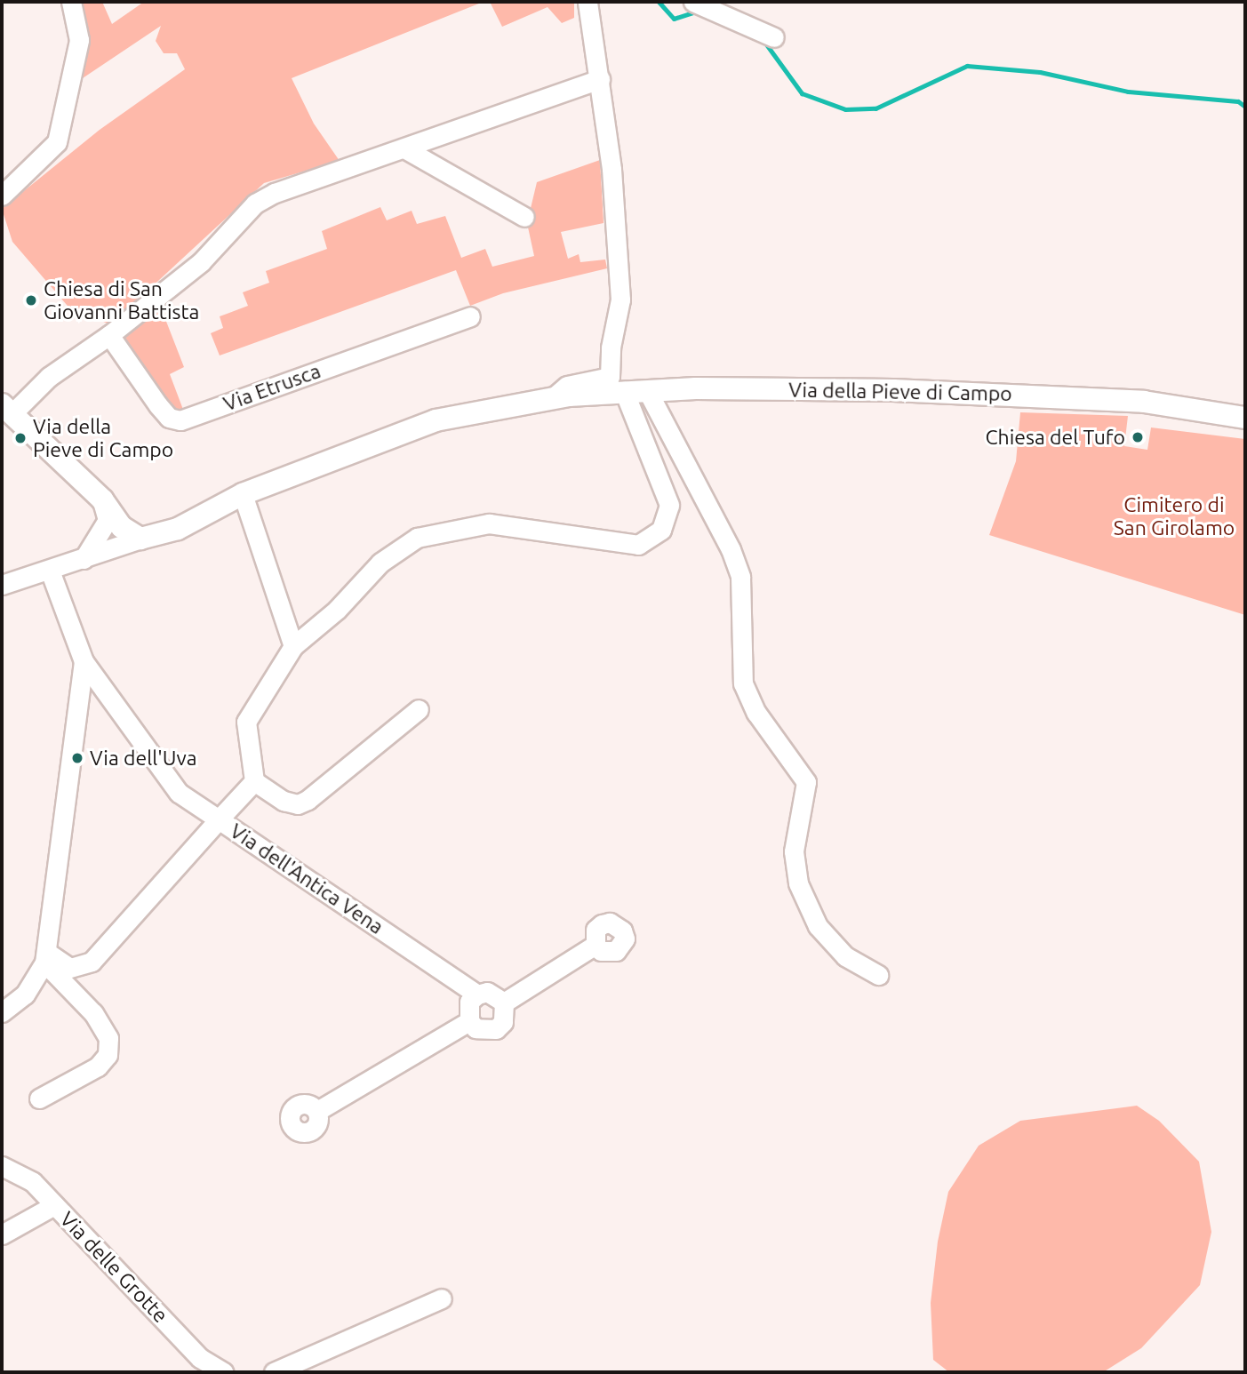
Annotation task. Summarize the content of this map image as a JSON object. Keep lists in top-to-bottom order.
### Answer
{
  "streets": {
    "street": [
      "Via Etrusca",
      "Via della Pieve di Campo",
      "Via dell'Antica Vena",
      "Via delle Grotte"
    ]
  },
  "parks": ["Cimitero di San Girolamo"],
  "places": [
    "Chiesa di San Giovanni Battista",
    "Chiesa del Tufo",
    "Via della Pieve di Campo",
    "Via dell'Uva"
  ]
}
